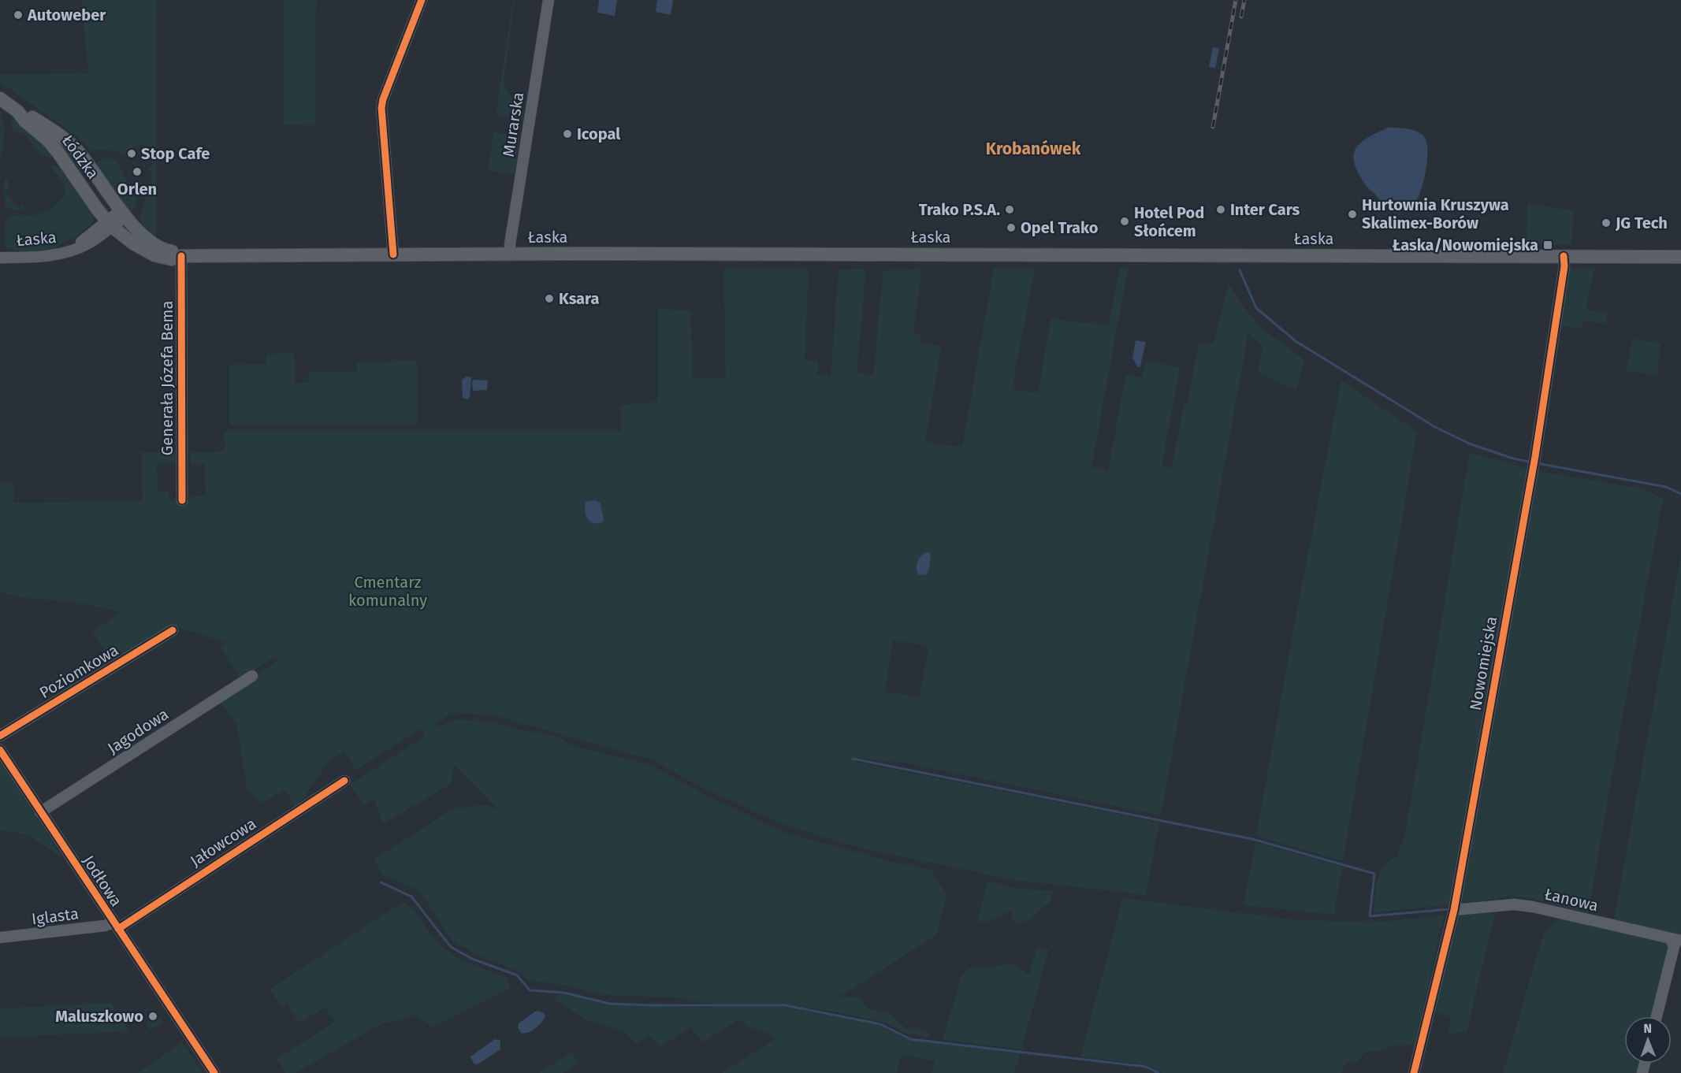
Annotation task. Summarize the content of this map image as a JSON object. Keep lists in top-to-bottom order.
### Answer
{
  "streets": {
    "main road": ["Łódzka", "Łaska"],
    "street": [
      "Murarska",
      "Generała Józefa Bema",
      "Nowomiejska",
      "Poziomkowa",
      "Jagodowa",
      "Jałowcowa",
      "Jodłowa",
      "Łanowa",
      "Iglasta"
    ]
  },
  "crossings": [
    ["Murarska", "Łaska"],
    ["Łódzka", "Łaska"],
    ["Łaska", "Generała Józefa Bema"],
    ["Łaska", "Nowomiejska"],
    ["Nowomiejska", "Łanowa"],
    ["Jagodowa", "Jodłowa"],
    ["Jałowcowa", "Jodłowa"],
    ["Jałowcowa", "Iglasta"],
    ["Jodłowa", "Iglasta"]
  ],
  "districts": ["Krobanówek"],
  "parks": ["Cmentarz komunalny"],
  "places": {
    "other": [
      "Autoweber",
      "Icopal",
      "Stop Cafe",
      "Orlen",
      "Trako P.S.A.",
      "Inter Cars",
      "Hurtownia Kruszywa Skalimex-Borów",
      "Hotel Pod Słońcem",
      "JG Tech",
      "Opel Trako",
      "Ksara",
      "Maluszkowo"
    ],
    "transit": ["Łaska/Nowomiejska"]
  },
  "north": "top"
}
